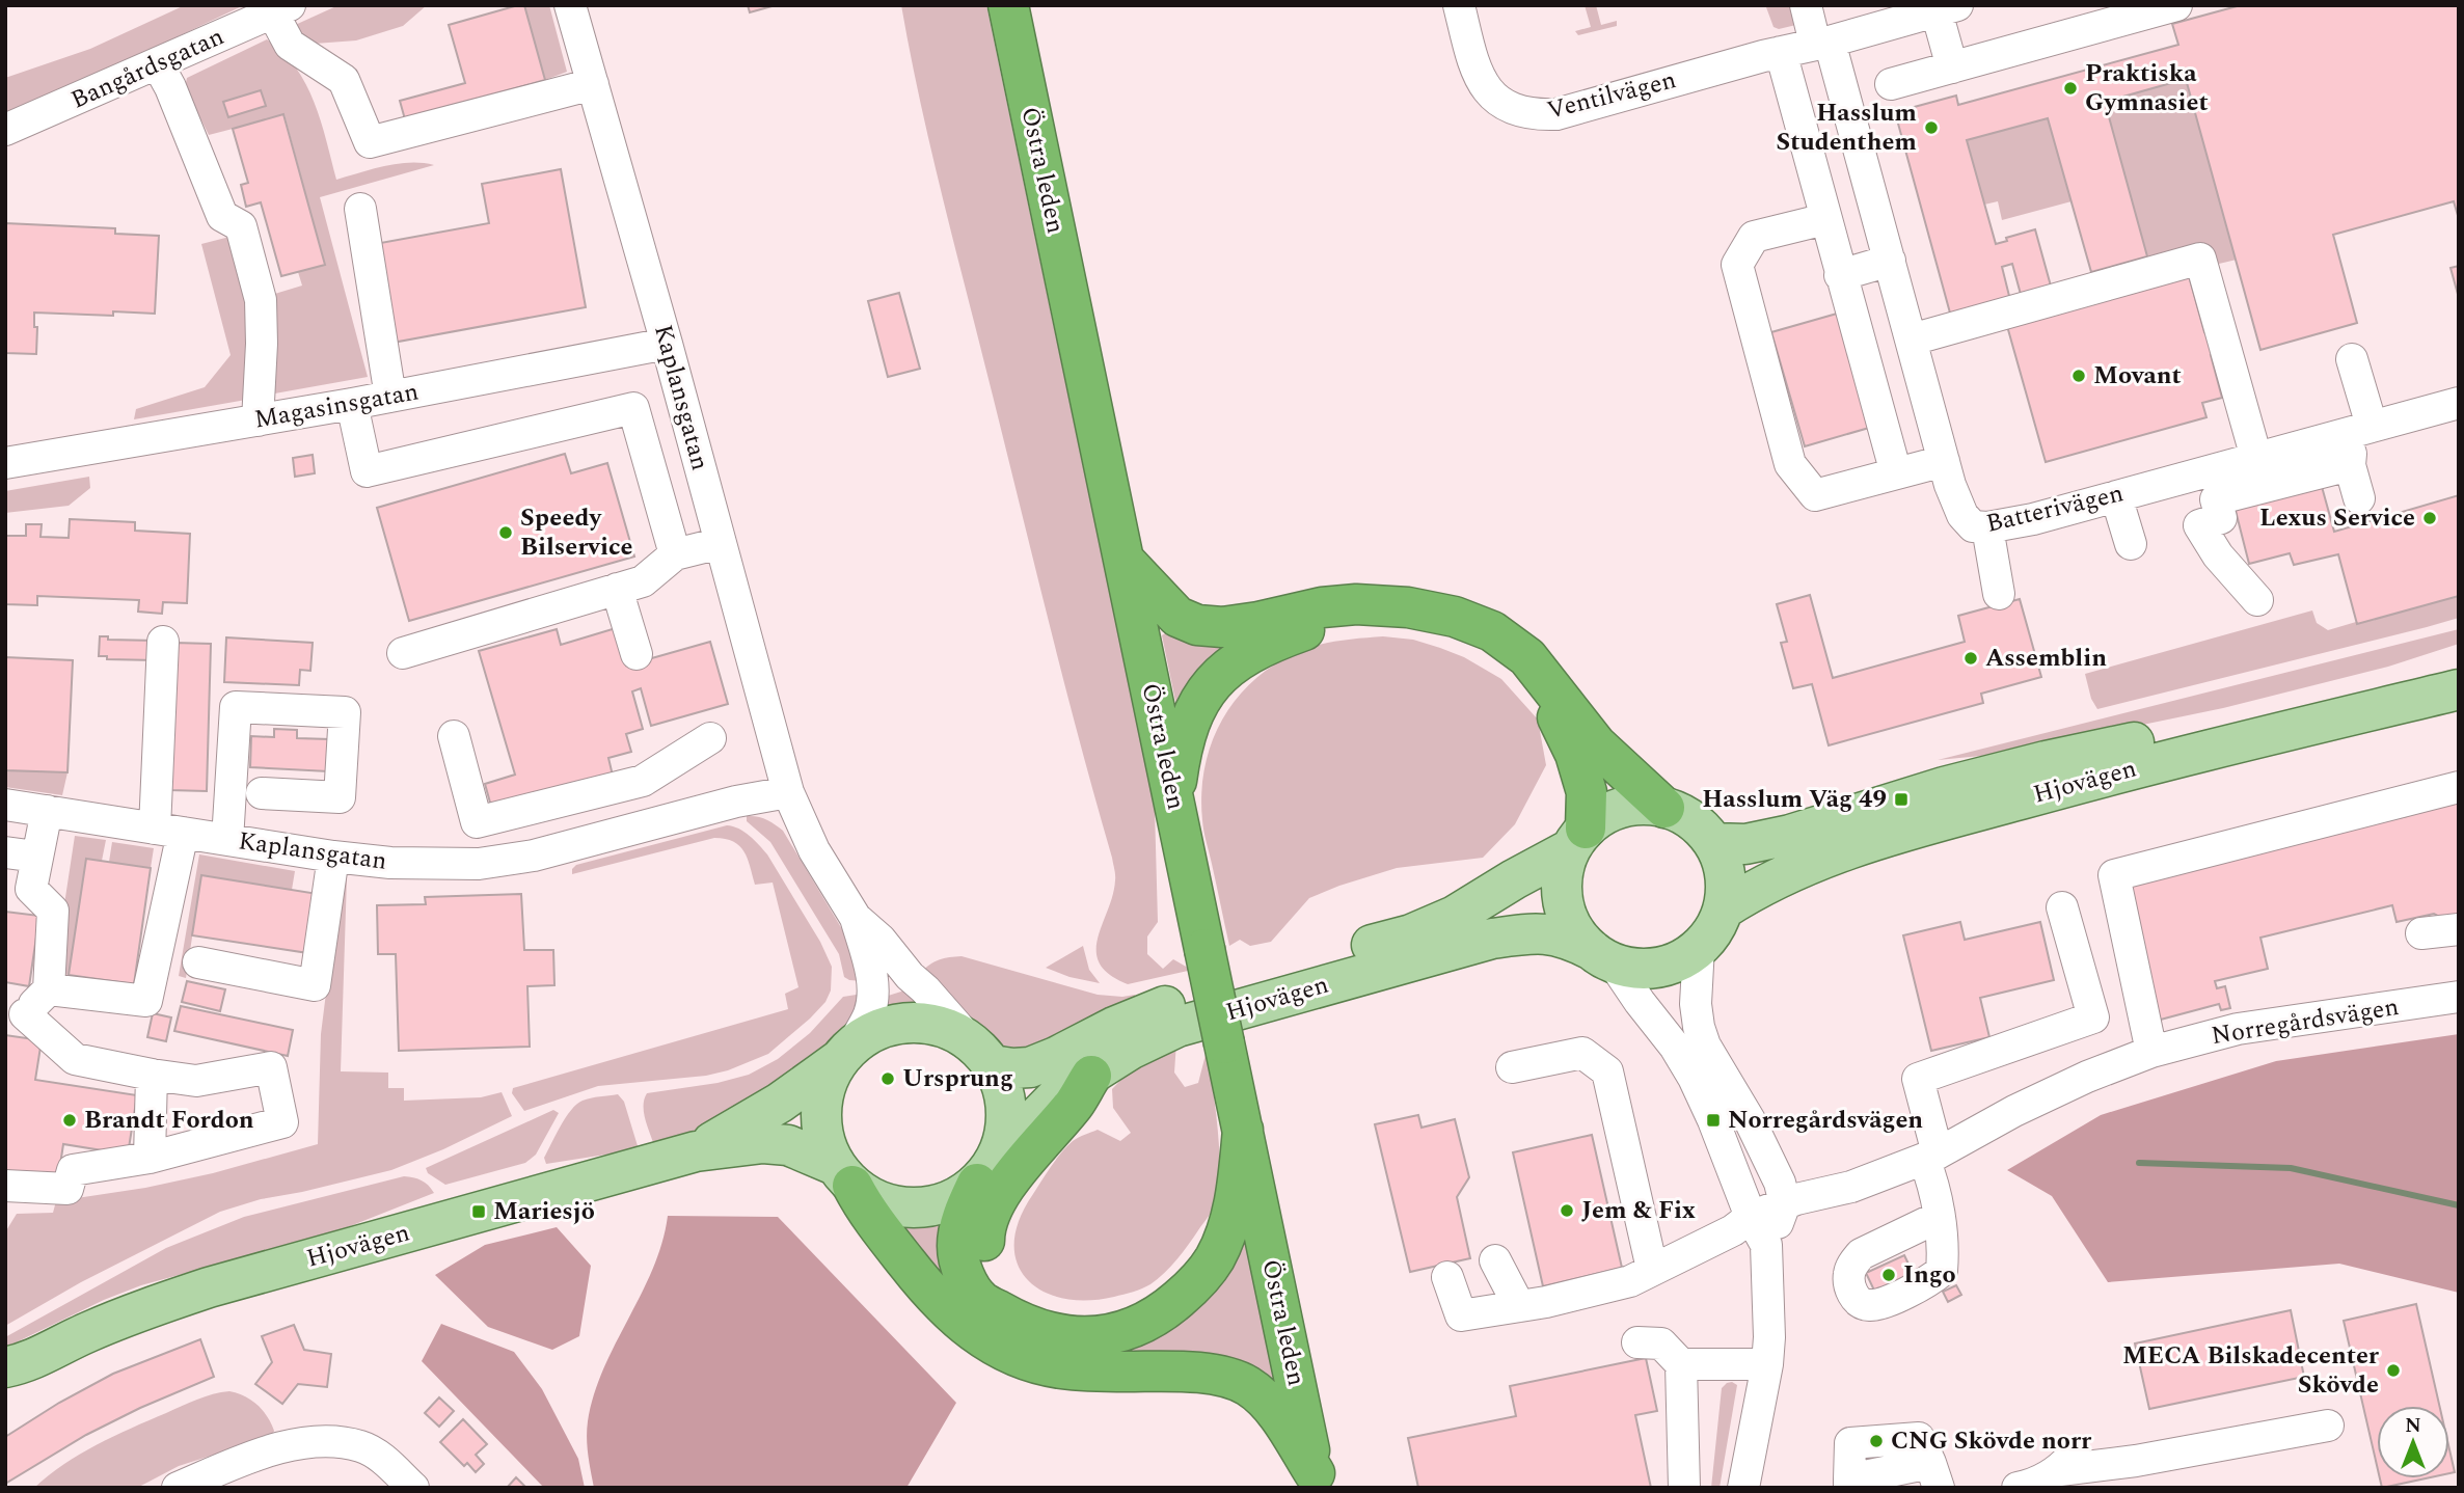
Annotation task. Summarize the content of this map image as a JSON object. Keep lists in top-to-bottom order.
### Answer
{
  "streets": {
    "highway": ["Östra leden"],
    "main road": ["Hjovägen"],
    "street": [
      "Bangårdsgatan",
      "Ventilvägen",
      "Kaplansgatan",
      "Magasinsgatan",
      "Batterivägen",
      "Norregårdsvägen"
    ]
  },
  "crossings": [
    ["Ventilvägen", "Batterivägen"],
    ["Kaplansgatan", "Magasinsgatan"],
    ["Kaplansgatan", "Hjovägen"]
  ],
  "places": {
    "other": [
      "Praktiska Gymnasiet",
      "Hasslum Studenthem",
      "Movant",
      "Lexus Service",
      "Speedy Bilservice",
      "Assemblin",
      "Ursprung",
      "Brandt Fordon",
      "Jem & Fix",
      "Ingo",
      "MECA Bilskadecenter Skövde",
      "CNG Skövde norr"
    ],
    "transit": ["Hasslum Väg 49", "Norregårdsvägen", "Mariesjö"]
  },
  "north": "top"
}
